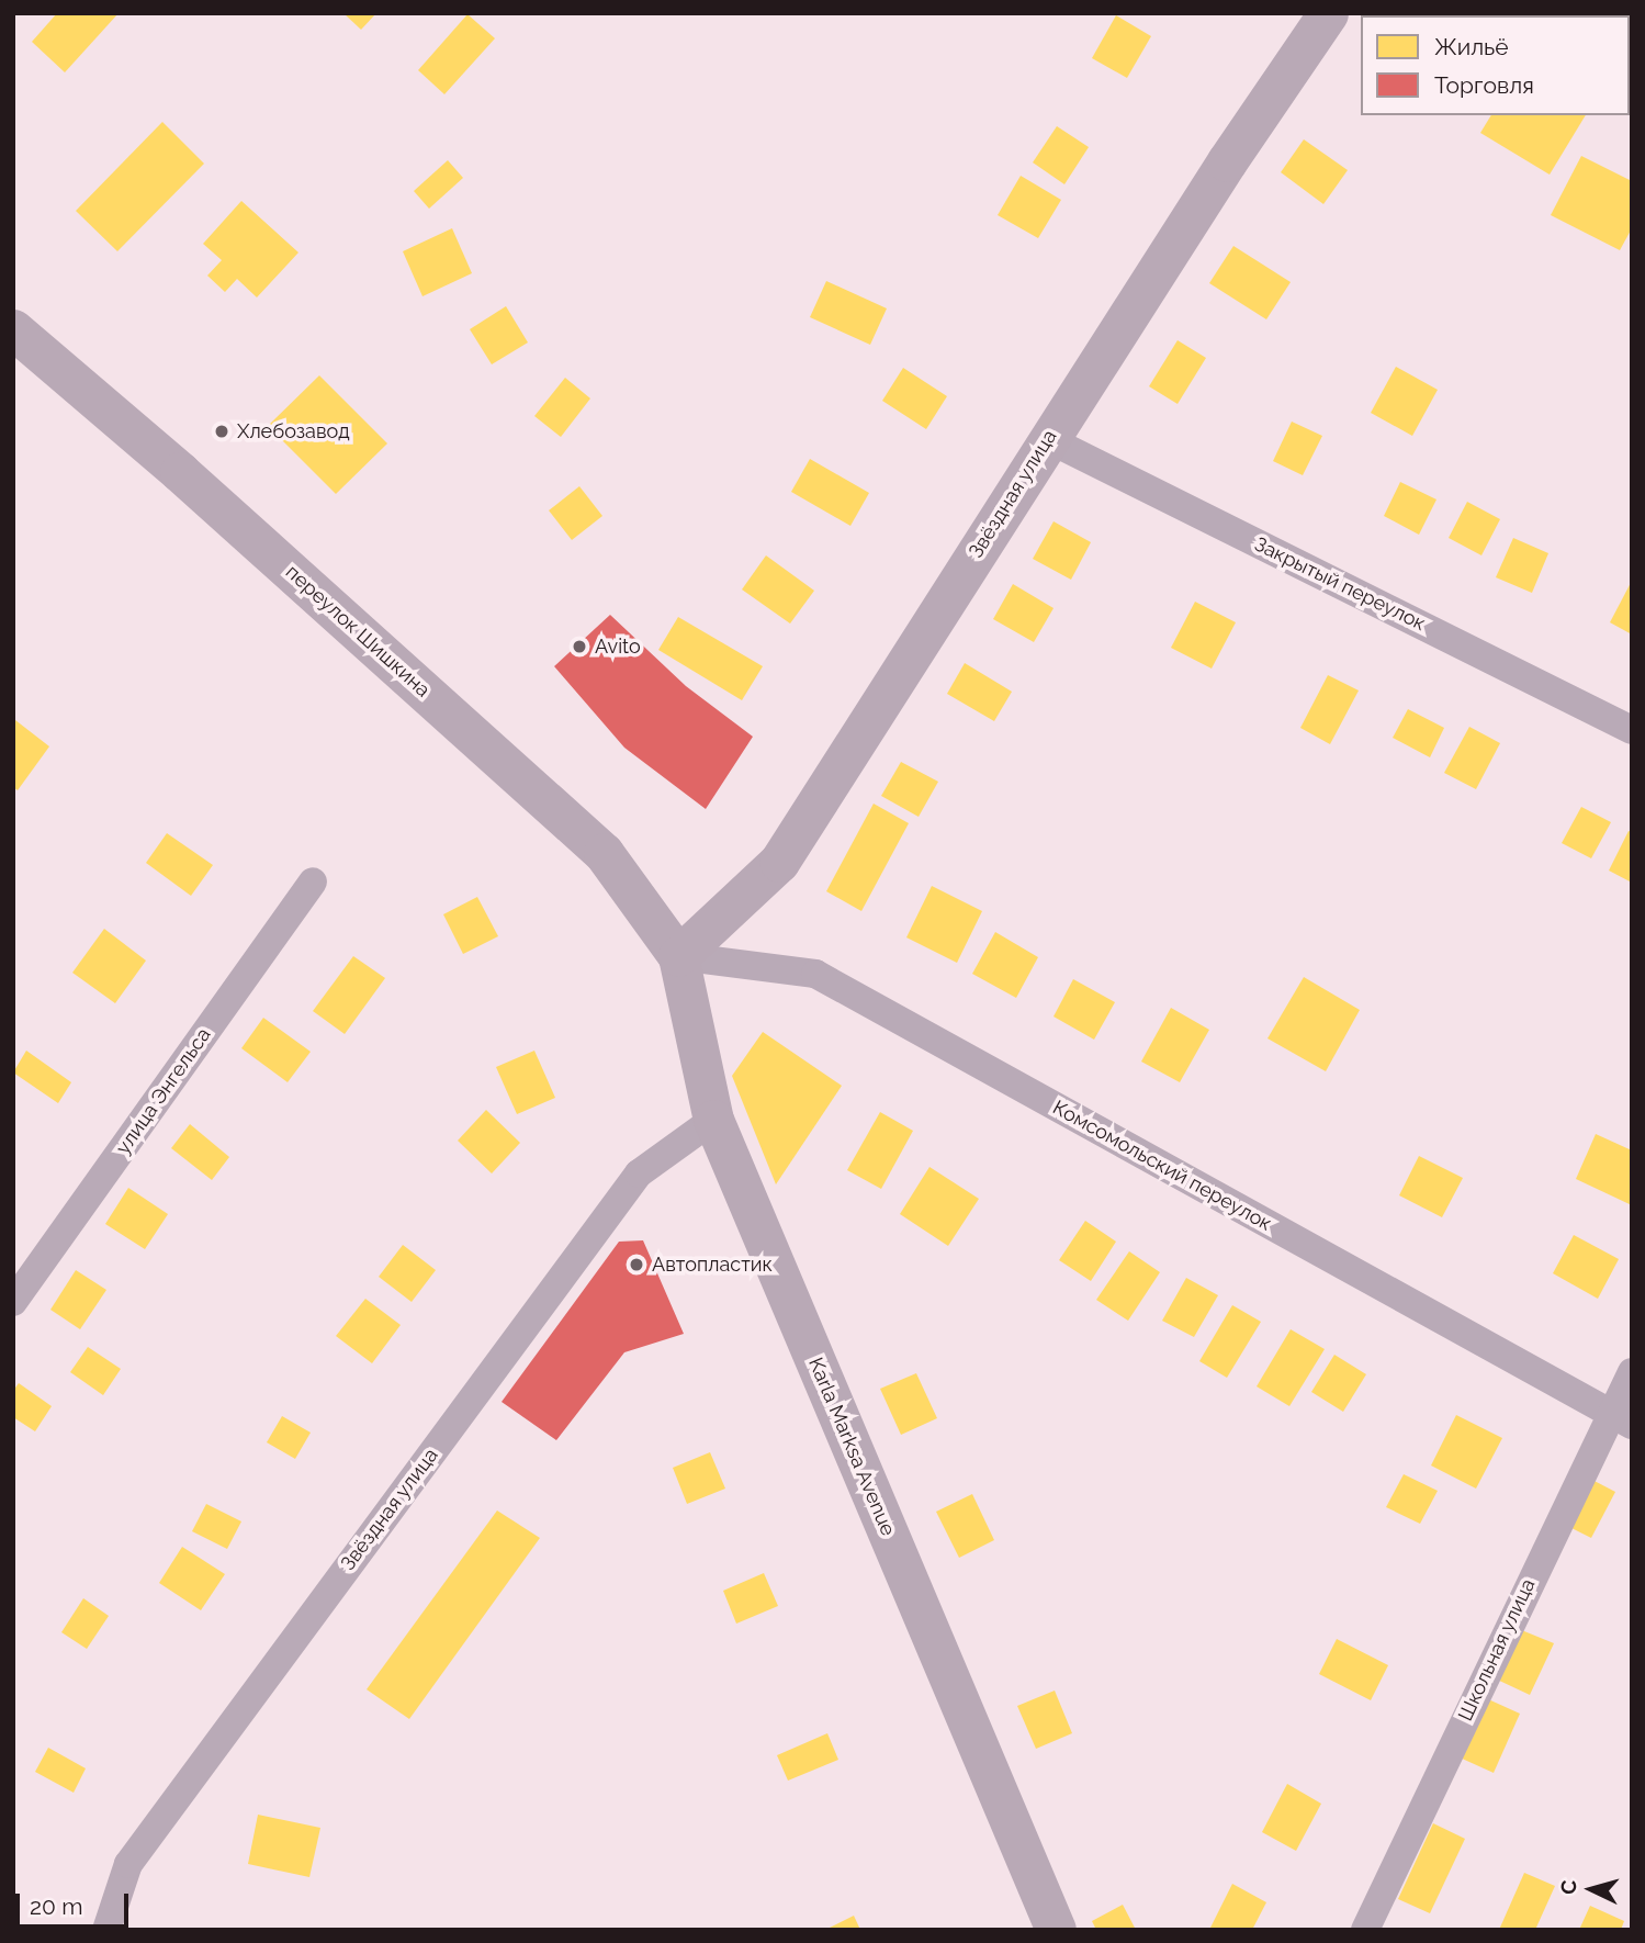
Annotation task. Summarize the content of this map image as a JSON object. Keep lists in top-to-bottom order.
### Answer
{
  "streets": {
    "main road": ["Звёздная улица", "переулок Шишкина", "Karla Marksa Avenue"],
    "street": [
      "Закрытый переулок",
      "улица Энгельса",
      "Комсомольский переулок",
      "Школьная улица"
    ]
  },
  "crossings": [
    ["Звёздная улица", "Закрытый переулок"],
    ["Звёздная улица", "переулок Шишкина"],
    ["Звёздная улица", "Комсомольский переулок"],
    ["Звёздная улица", "Karla Marksa Avenue"],
    ["переулок Шишкина", "Комсомольский переулок"],
    ["переулок Шишкина", "Karla Marksa Avenue"],
    ["Комсомольский переулок", "Karla Marksa Avenue"],
    ["Комсомольский переулок", "Школьная улица"]
  ],
  "places": ["Хлебозавод", "Avito", "Автопластик"],
  "legend": ["Жильё", "Торговля"],
  "scale_bar": "20 m",
  "north": "left"
}
